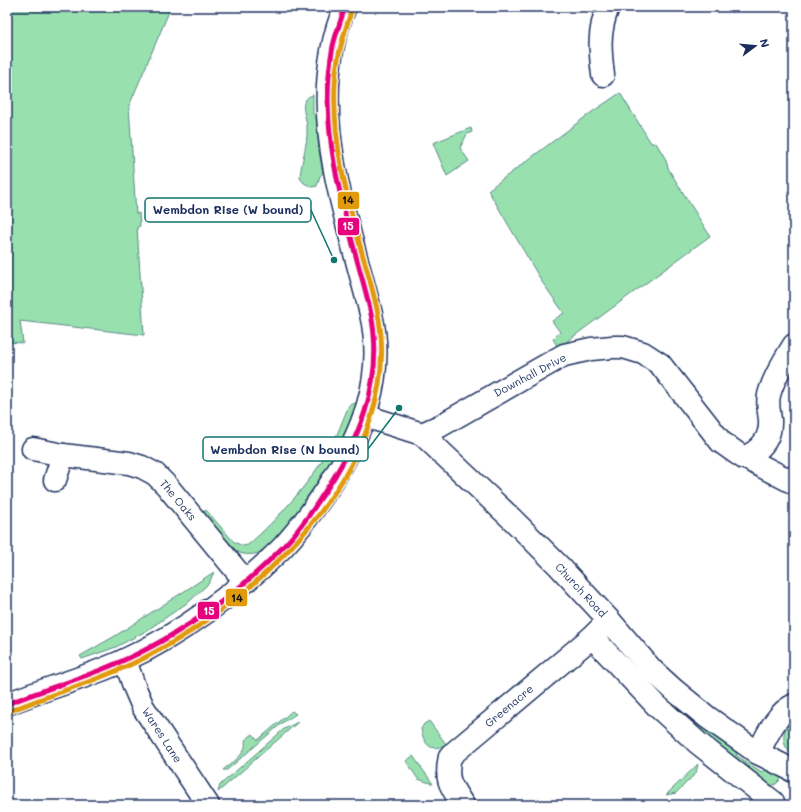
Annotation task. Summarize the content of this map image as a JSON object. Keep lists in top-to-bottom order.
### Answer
{
  "streets": {
    "street": [
      "Downhall Drive",
      "The Oaks",
      "Church Road",
      "Greenacre",
      "Wares Lane"
    ]
  },
  "crossings": [
    ["Downhall Drive", "Church Road"],
    ["Church Road", "Greenacre"]
  ],
  "places": ["Wembdon Rise (W bound)", "Wembdon Rise (N bound)"],
  "lines": ["transit line 15", "transit line 14"],
  "north": "right"
}
